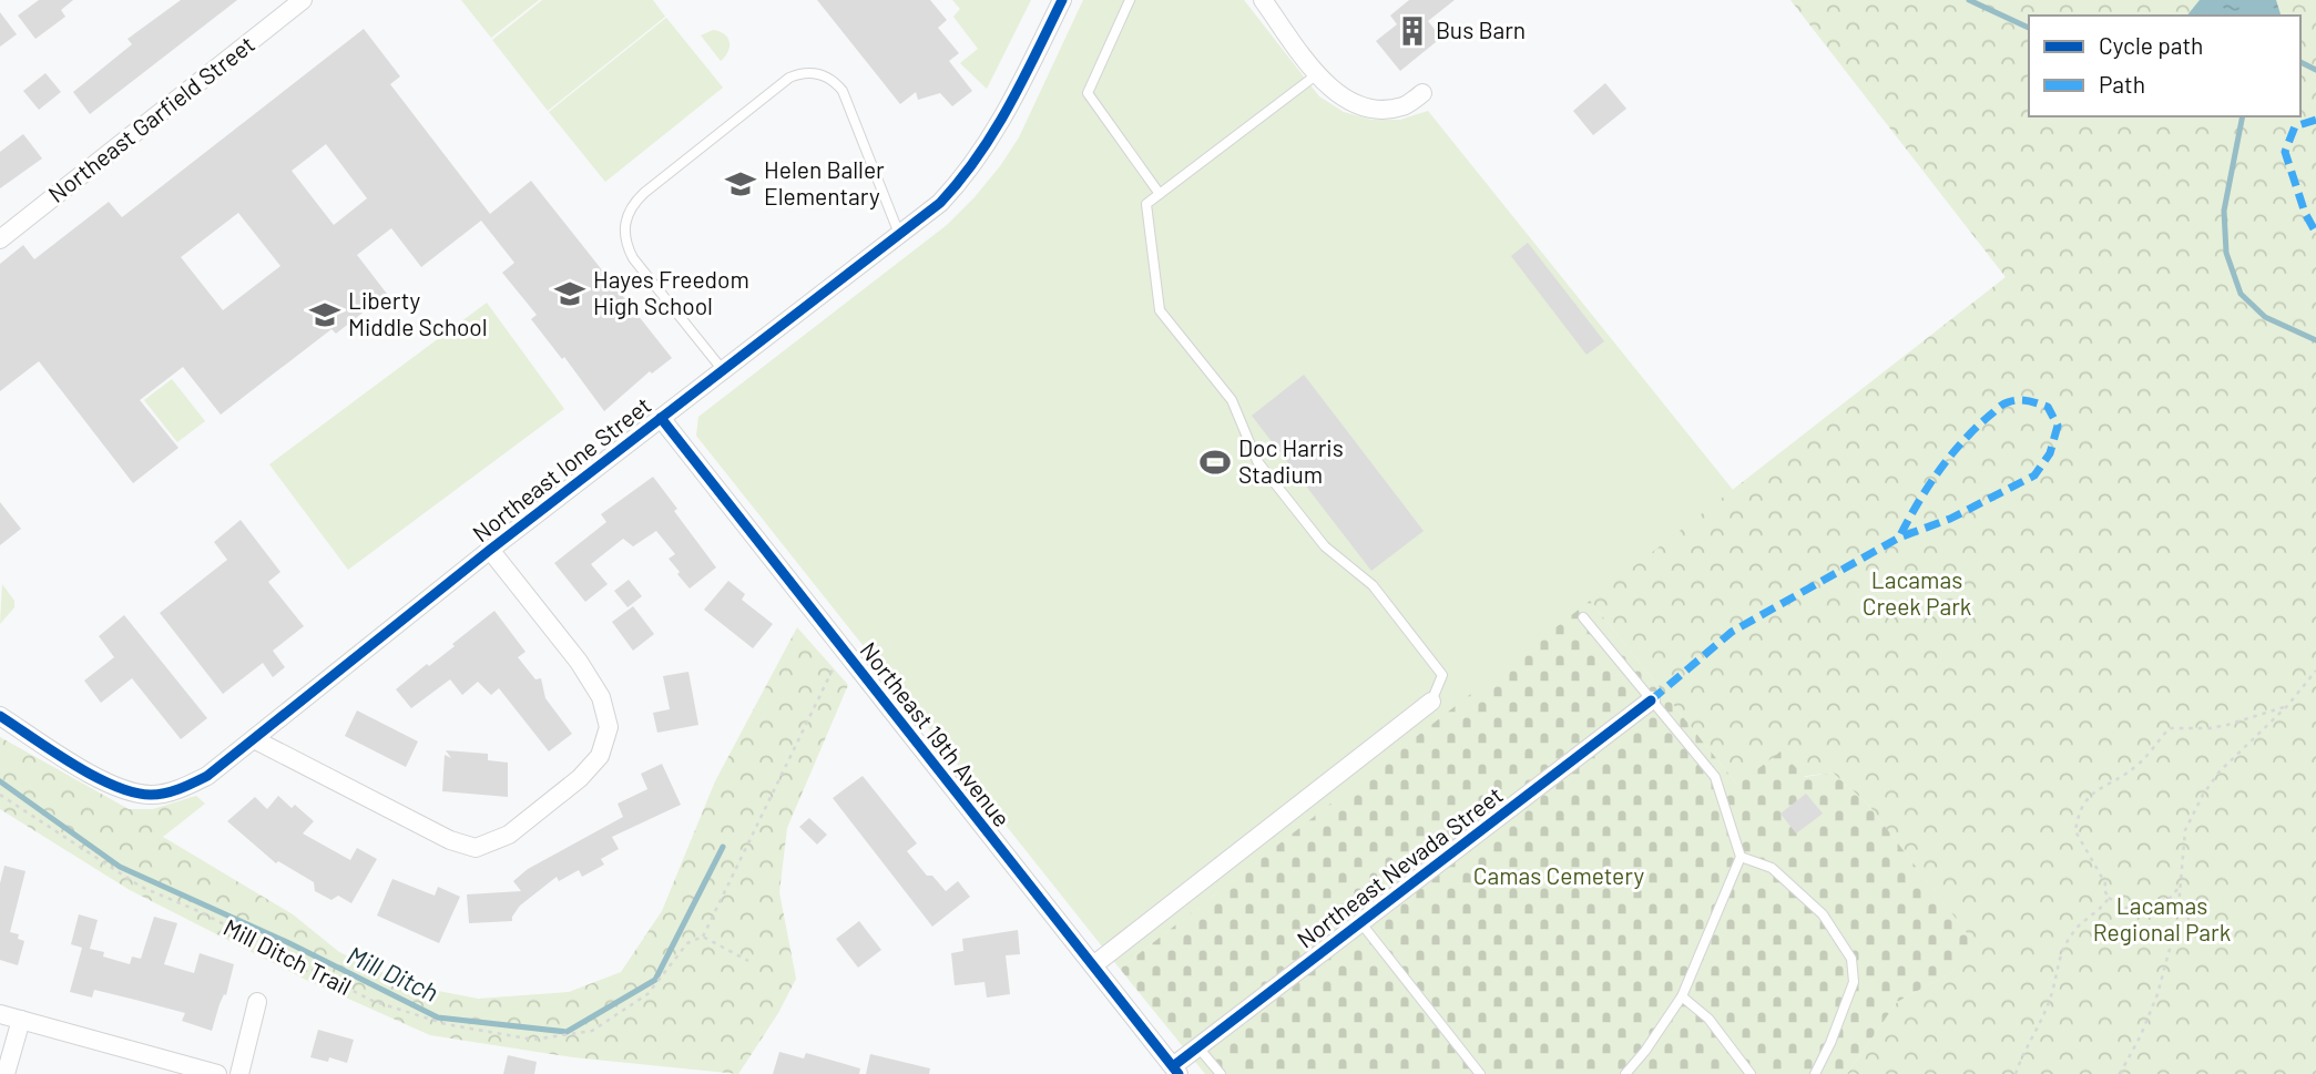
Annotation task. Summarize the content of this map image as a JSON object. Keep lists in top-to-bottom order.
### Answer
{
  "streets": {
    "street": [
      "Northeast Garfield Street",
      "Northeast Ione Street",
      "Northeast 19th Avenue",
      "Northeast Nevada Street"
    ],
    "path": ["Mill Ditch Trail"]
  },
  "crossings": [
    ["Northeast Ione Street", "Northeast 19th Avenue"],
    ["Northeast 19th Avenue", "Northeast Nevada Street"],
    ["Northeast 19th Avenue", "Mill Ditch Trail"]
  ],
  "water": ["Mill Ditch"],
  "parks": ["Lacamas Creek Park", "Camas Cemetery", "Lacamas Regional Park"],
  "places": {
    "building": ["Bus Barn"],
    "school or university": ["Helen Baller Elementary", "Hayes Freedom High School", "Liberty Middle School"],
    "sports": ["Doc Harris Stadium"]
  },
  "legend": ["Cycle path", "Path"]
}
